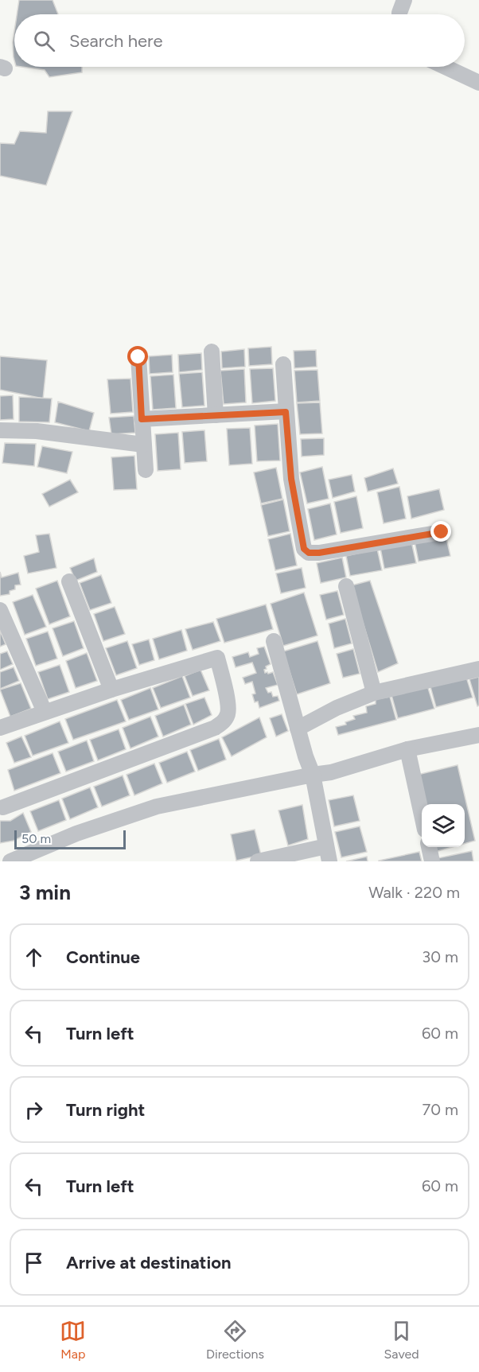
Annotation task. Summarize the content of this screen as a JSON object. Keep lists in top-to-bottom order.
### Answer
{
  "scale_bar": "50 m",
  "page": {
    "search": "Search here",
    "scale": "50 m",
    "heading": ["3 min", "Walk · 220 m"],
    "list": [
      ["Continue", "30 m"],
      ["Turn left", "60 m"],
      ["Turn right", "70 m"],
      ["Turn left", "60 m"],
      "Arrive at destination"
    ],
    "nav": ["Map", "Directions", "Saved"]
  }
}
